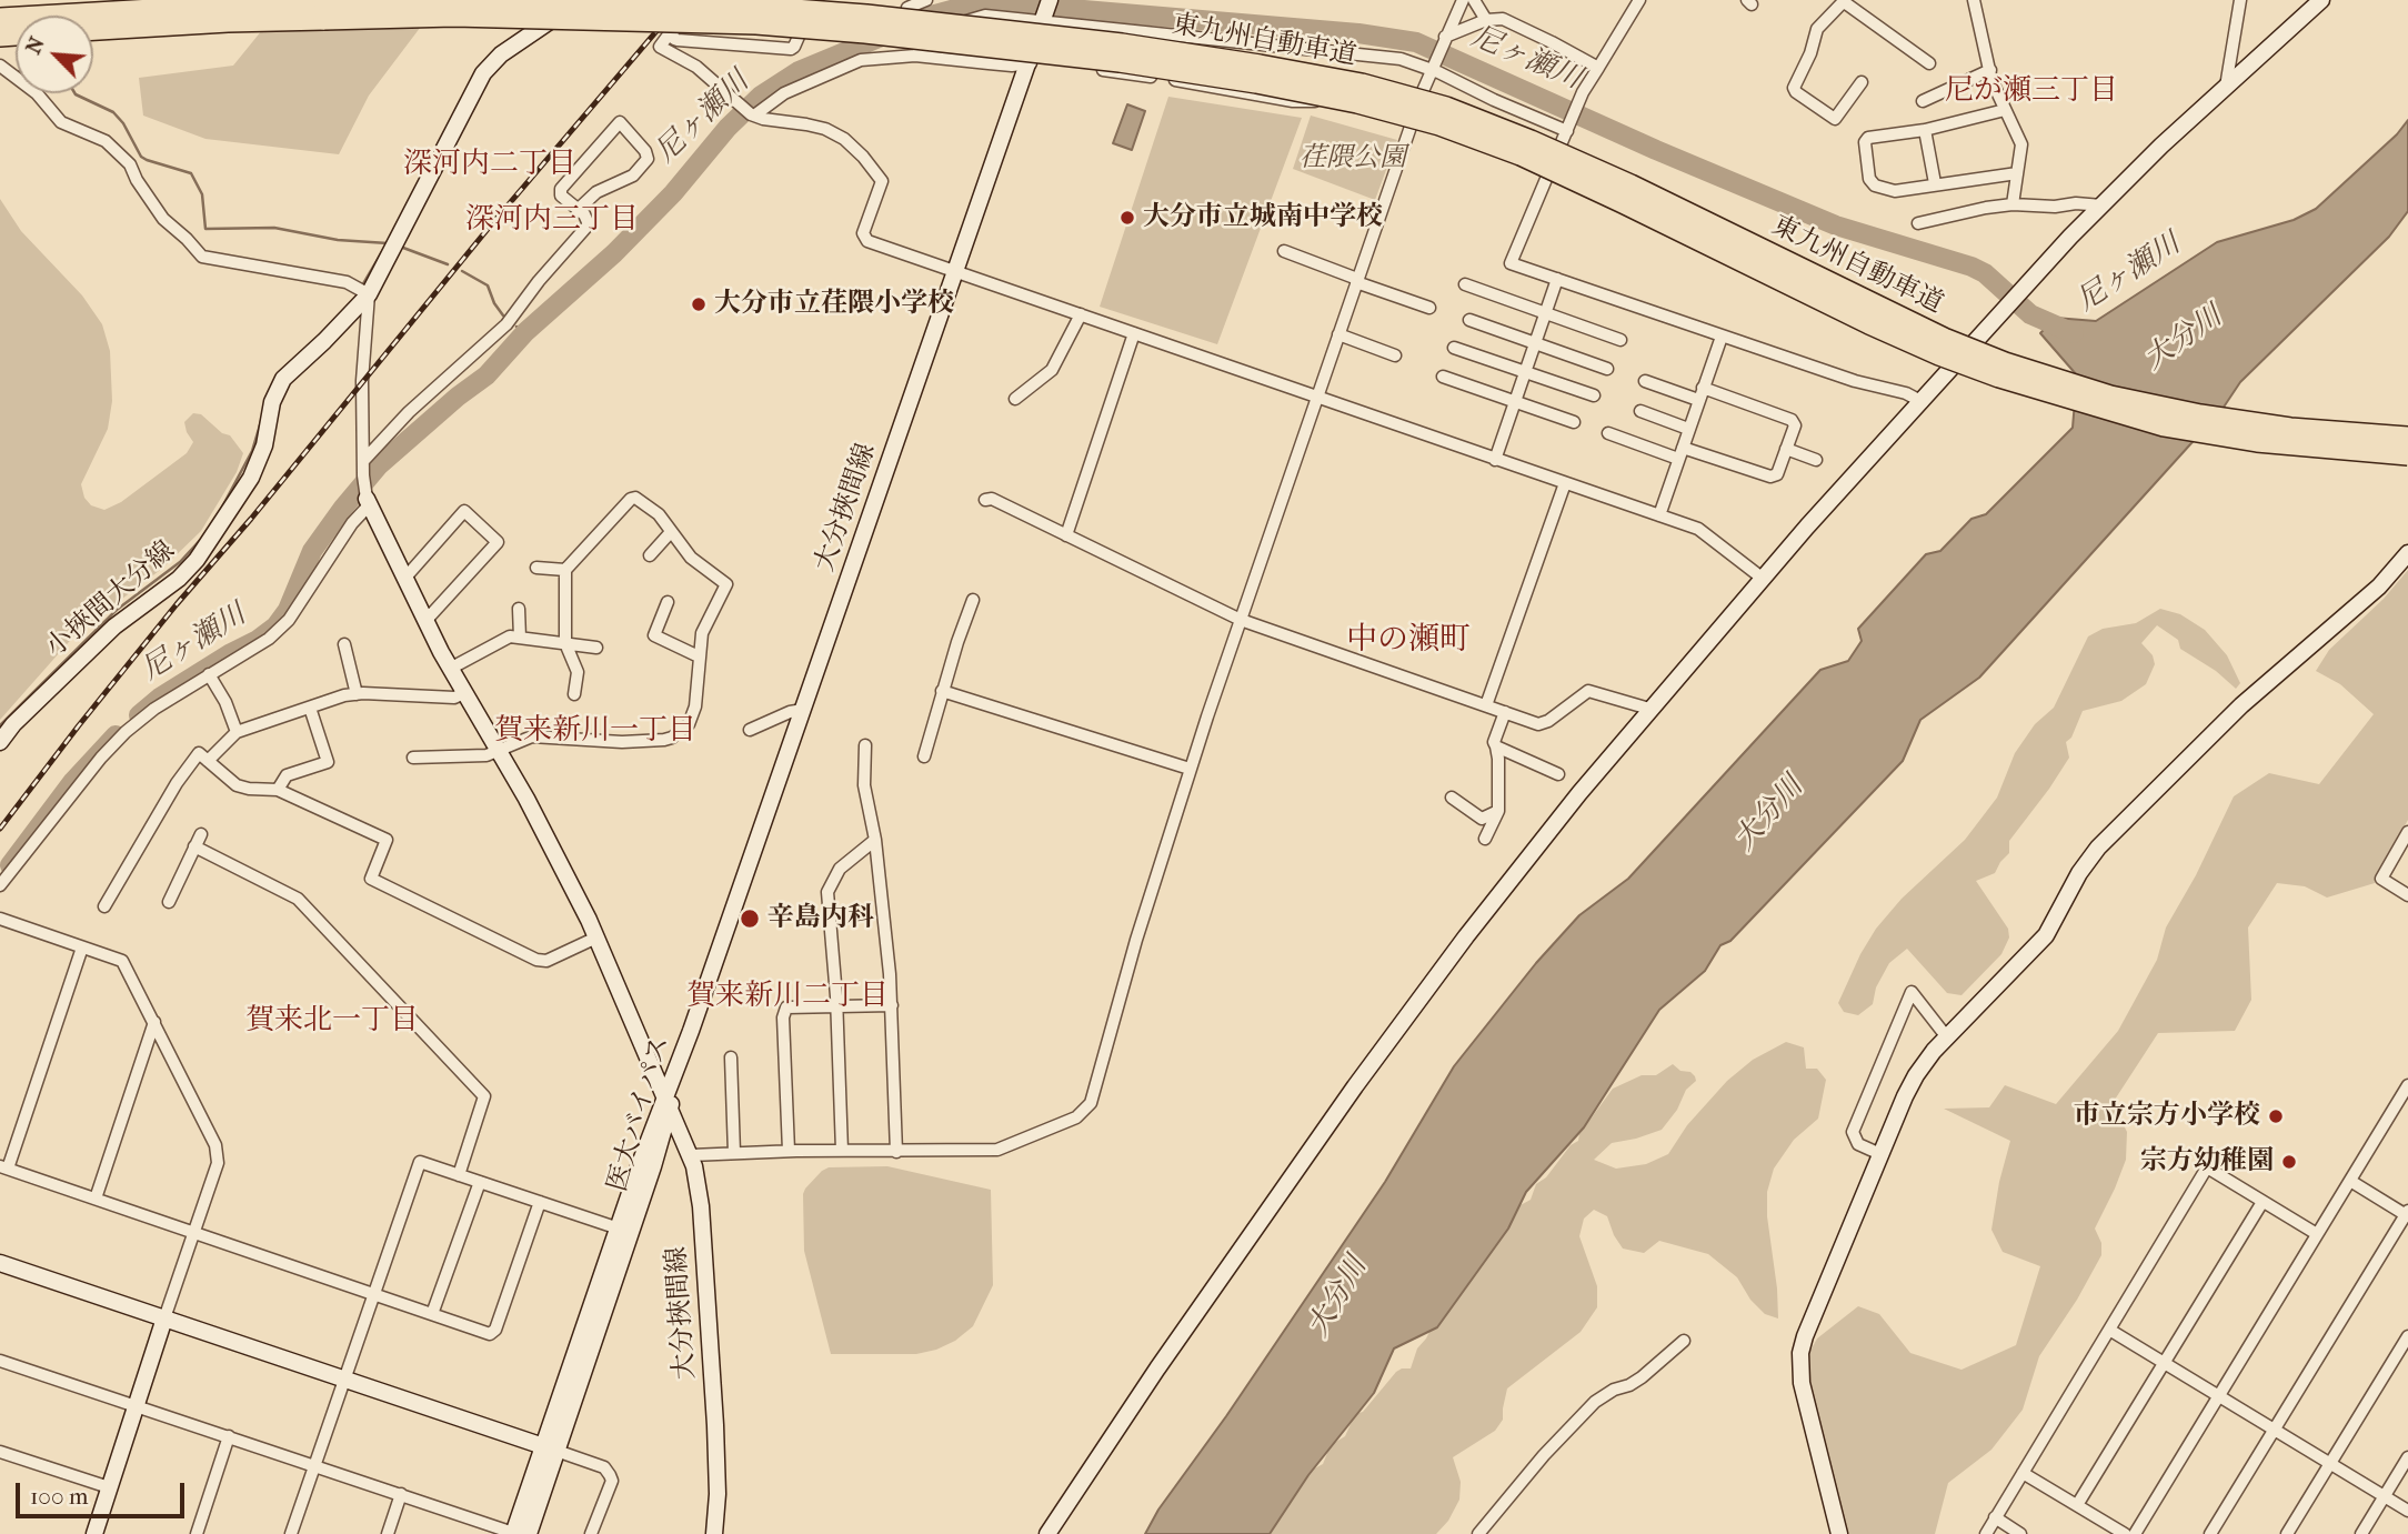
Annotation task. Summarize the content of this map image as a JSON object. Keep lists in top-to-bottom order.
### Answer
{
  "streets": {
    "highway": ["東九州自動車道"],
    "street": ["大分挾間線", "小挾間大分線", "医大バイパス"]
  },
  "crossings": [
    ["大分挾間線", "医大バイパス"]
  ],
  "districts": [
    "尼が瀬三丁目",
    "深河内二丁目",
    "深河内三丁目",
    "中の瀬町",
    "賀来新川一丁目",
    "賀来新川二丁目",
    "賀来北一丁目"
  ],
  "water": ["尼ヶ瀬川", "大分川"],
  "parks": ["荏隈公園"],
  "places": [
    "大分市立城南中学校",
    "大分市立荏隈小学校",
    "辛島内科",
    "市立宗方小学校",
    "宗方幼稚園"
  ],
  "scale_bar": "100 m",
  "north": "top left"
}
